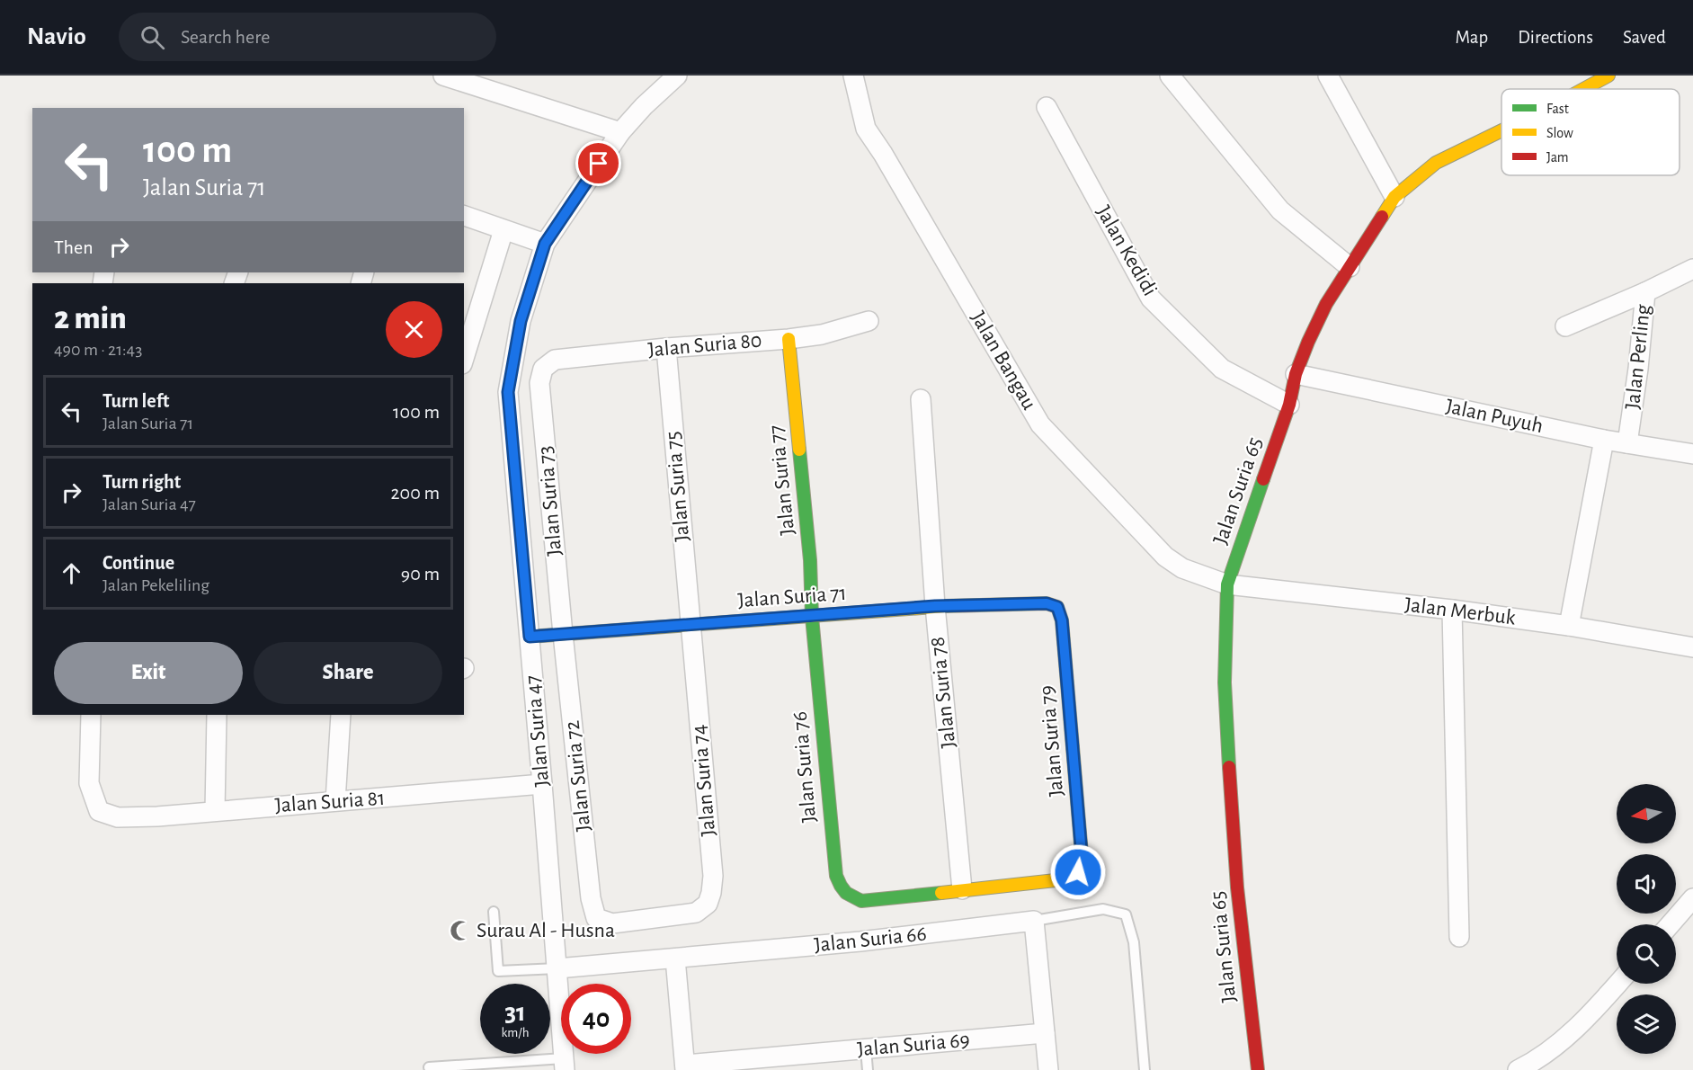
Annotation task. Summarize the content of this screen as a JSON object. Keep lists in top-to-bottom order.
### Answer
{
  "streets": {
    "street": [
      "Jalan Kedidi",
      "Jalan Suria 80",
      "Jalan Perling",
      "Jalan Bangau",
      "Jalan Puyuh",
      "Jalan Suria 77",
      "Jalan Suria 75",
      "Jalan Suria 65",
      "Jalan Suria 73",
      "Jalan Suria 71",
      "Jalan Merbuk",
      "Jalan Suria 78",
      "Jalan Suria 47",
      "Jalan Suria 79",
      "Jalan Suria 76",
      "Jalan Suria 72",
      "Jalan Suria 74",
      "Jalan Suria 81",
      "Jalan Suria 66",
      "Jalan Suria 69"
    ]
  },
  "crossings": [
    ["Jalan Kedidi", "Jalan Suria 65"],
    ["Jalan Suria 80", "Jalan Suria 77"],
    ["Jalan Suria 80", "Jalan Suria 75"],
    ["Jalan Suria 80", "Jalan Suria 73"],
    ["Jalan Perling", "Jalan Puyuh"],
    ["Jalan Bangau", "Jalan Suria 65"],
    ["Jalan Bangau", "Jalan Merbuk"],
    ["Jalan Puyuh", "Jalan Suria 65"],
    ["Jalan Suria 77", "Jalan Suria 71"],
    ["Jalan Suria 77", "Jalan Suria 76"],
    ["Jalan Suria 75", "Jalan Suria 71"],
    ["Jalan Suria 75", "Jalan Suria 74"],
    ["Jalan Suria 65", "Jalan Merbuk"],
    ["Jalan Suria 73", "Jalan Suria 71"],
    ["Jalan Suria 73", "Jalan Suria 72"],
    ["Jalan Suria 71", "Jalan Suria 78"],
    ["Jalan Suria 71", "Jalan Suria 47"],
    ["Jalan Suria 71", "Jalan Suria 79"],
    ["Jalan Suria 71", "Jalan Suria 76"],
    ["Jalan Suria 71", "Jalan Suria 72"],
    ["Jalan Suria 71", "Jalan Suria 74"],
    ["Jalan Suria 78", "Jalan Suria 79"],
    ["Jalan Suria 78", "Jalan Suria 76"],
    ["Jalan Suria 47", "Jalan Suria 81"],
    ["Jalan Suria 47", "Jalan Suria 66"],
    ["Jalan Suria 79", "Jalan Suria 76"],
    ["Jalan Suria 72", "Jalan Suria 74"]
  ],
  "places": {
    "mosque": ["Surau Al - Husna"]
  },
  "legend": ["Fast", "Slow", "Jam"],
  "north": "left",
  "page": {
    "header": "Navio",
    "search": "Search here",
    "nav": ["Map", "Directions", "Saved"],
    "turn": ["100 m", "Jalan Suria 71"],
    "then": "Then",
    "heading": ["2 min", "490 m · 21:43"],
    "list": [
      {
        "name": "Turn left",
        "note": "Jalan Suria 71",
        "value": "100 m"
      },
      {
        "name": "Turn right",
        "note": "Jalan Suria 47",
        "value": "200 m"
      },
      {
        "name": "Continue",
        "note": "Jalan Pekeliling",
        "value": "90 m"
      }
    ],
    "buttons": ["Exit", "Share"],
    "speed": "31 km/h",
    "limit": "40"
  }
}
